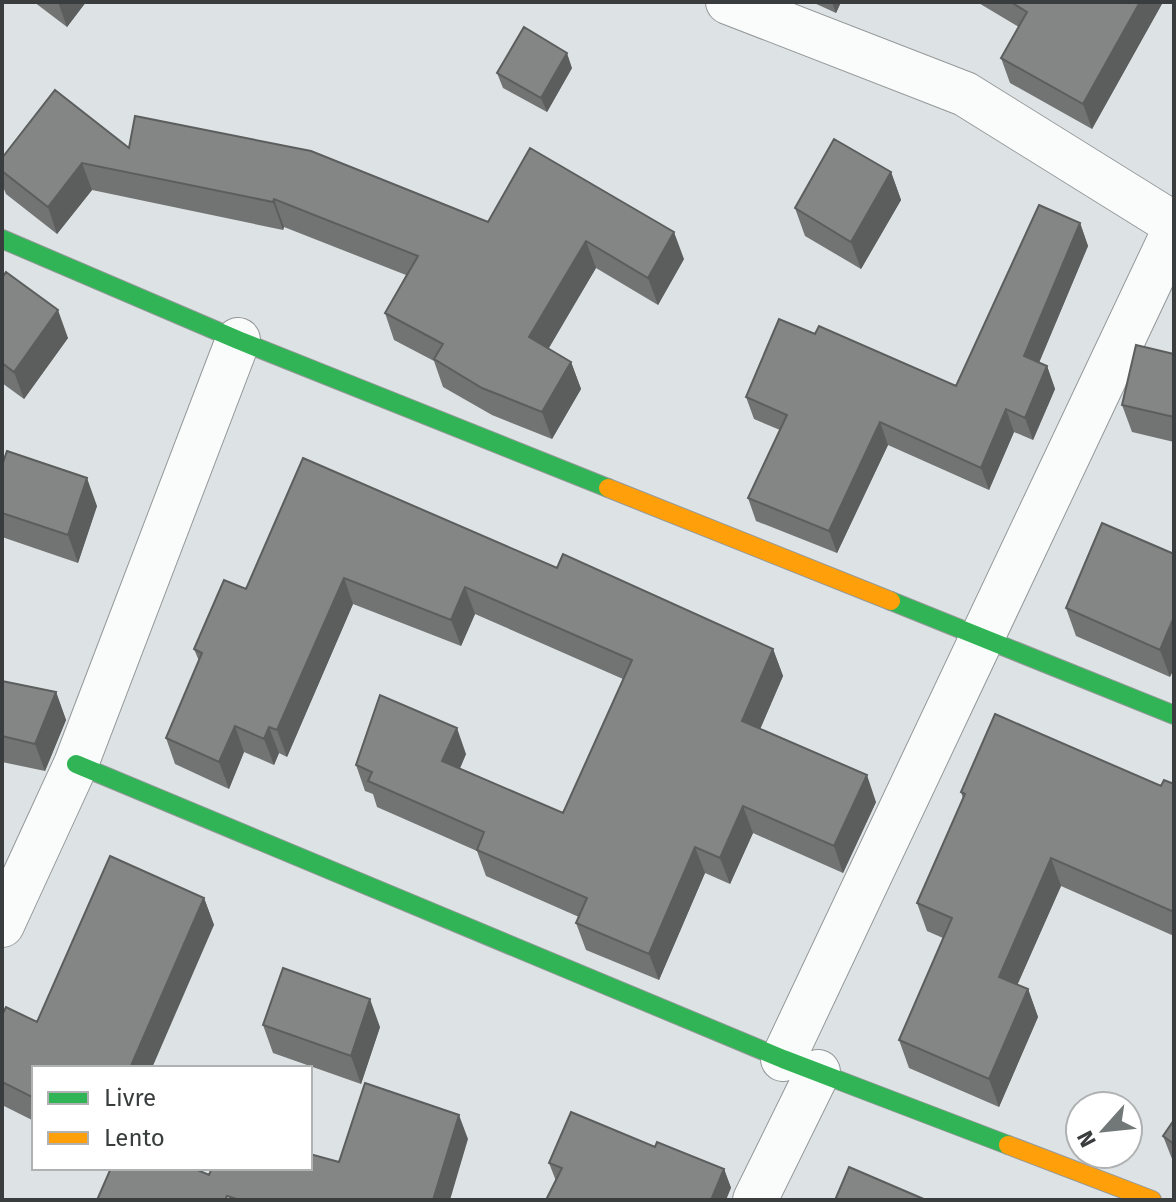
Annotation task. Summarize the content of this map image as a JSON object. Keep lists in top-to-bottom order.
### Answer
{
  "legend": ["Livre", "Lento"],
  "north": "bottom left"
}
